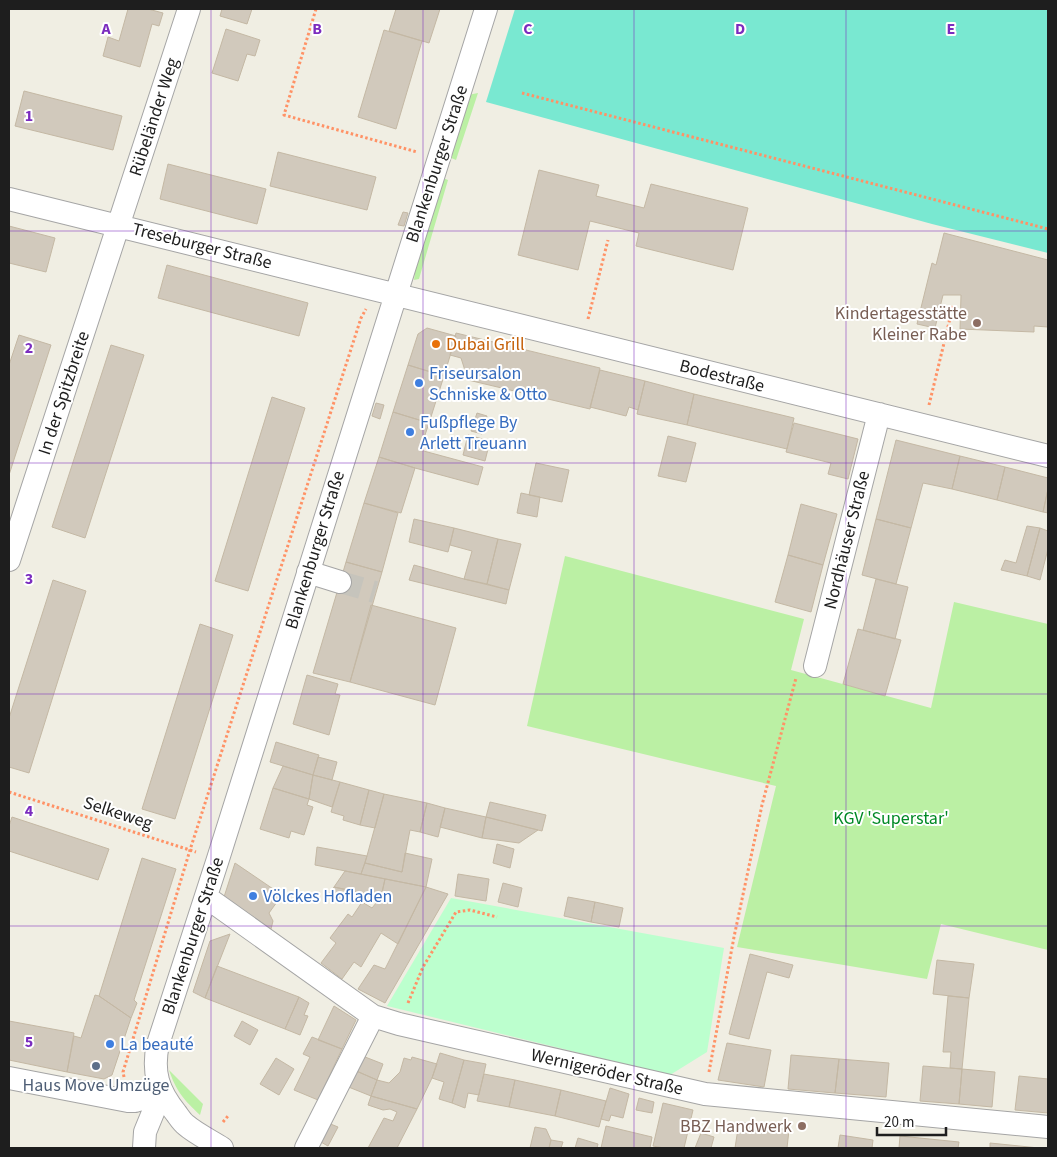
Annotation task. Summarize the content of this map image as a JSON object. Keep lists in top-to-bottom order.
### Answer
{
  "streets": {
    "street": [
      "Rübeländer Weg",
      "Blankenburger Straße",
      "Treseburger Straße",
      "Bodestraße",
      "In der Spitzbreite",
      "Nordhäuser Straße",
      "Wernigeröder Straße"
    ],
    "path": ["Selkeweg"]
  },
  "crossings": [
    ["Rübeländer Weg", "Treseburger Straße"],
    ["Rübeländer Weg", "In der Spitzbreite"],
    ["Blankenburger Straße", "Treseburger Straße"],
    ["Blankenburger Straße", "Bodestraße"],
    ["Blankenburger Straße", "Selkeweg"],
    ["Blankenburger Straße", "Wernigeröder Straße"],
    ["Treseburger Straße", "Bodestraße"],
    ["Treseburger Straße", "In der Spitzbreite"],
    ["Bodestraße", "Nordhäuser Straße"]
  ],
  "parks": ["KGV 'Superstar'"],
  "places": [
    "Kindertagesstätte Kleiner Rabe",
    "Dubai Grill",
    "Friseursalon Schniske & Otto",
    "Fußpflege By Arlett Treuann",
    "Völckes Hofladen",
    "La beauté",
    "Haus Move Umzüge",
    "BBZ Handwerk"
  ],
  "scale_bar": "20 m",
  "grid": {
    "columns": [
      "A",
      "B",
      "C",
      "D",
      "E"
    ],
    "rows": [
      "1",
      "2",
      "3",
      "4",
      "5"
    ]
  }
}
